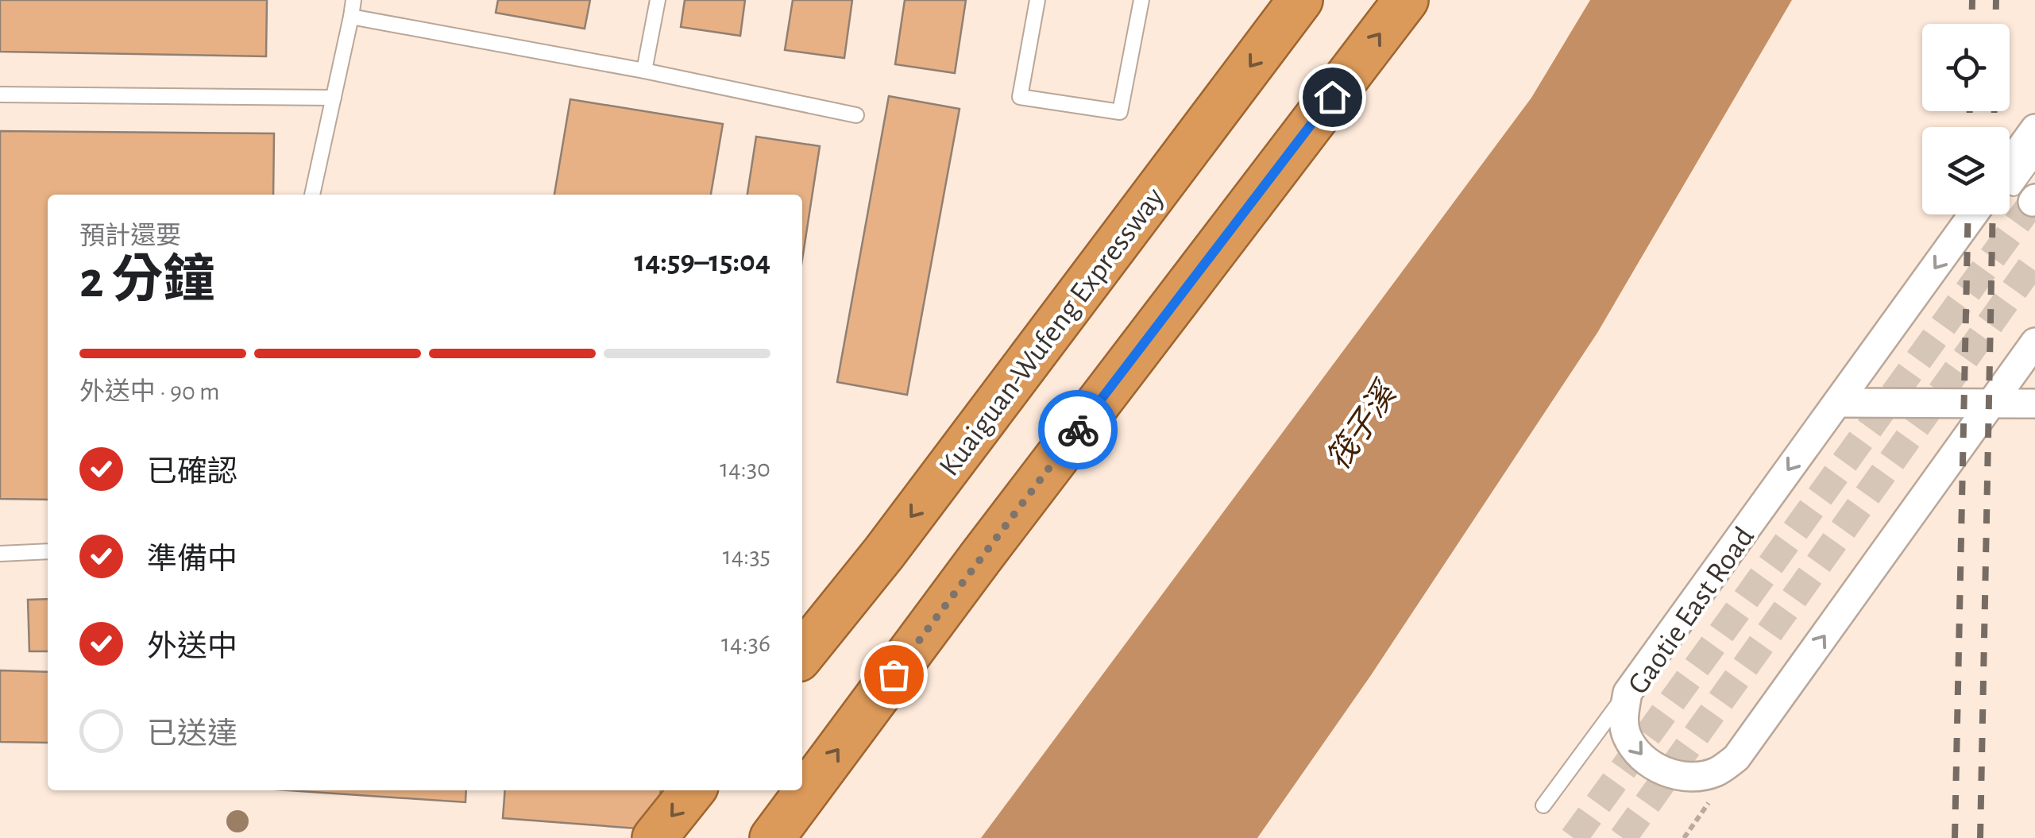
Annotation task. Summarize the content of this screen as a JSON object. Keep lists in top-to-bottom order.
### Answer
{
  "streets": {
    "highway": ["Kuaiguan-Wufeng Expressway"],
    "street": ["Gaotie East Road"]
  },
  "water": ["筏子溪"],
  "page": {
    "heading": ["2 分鐘", "預計還要", "14:59–15:04"],
    "bar": "外送中 · 90 m",
    "list": [
      ["已確認", "14:30"],
      ["準備中", "14:35"],
      ["外送中", "14:36"],
      "已送達"
    ]
  }
}
